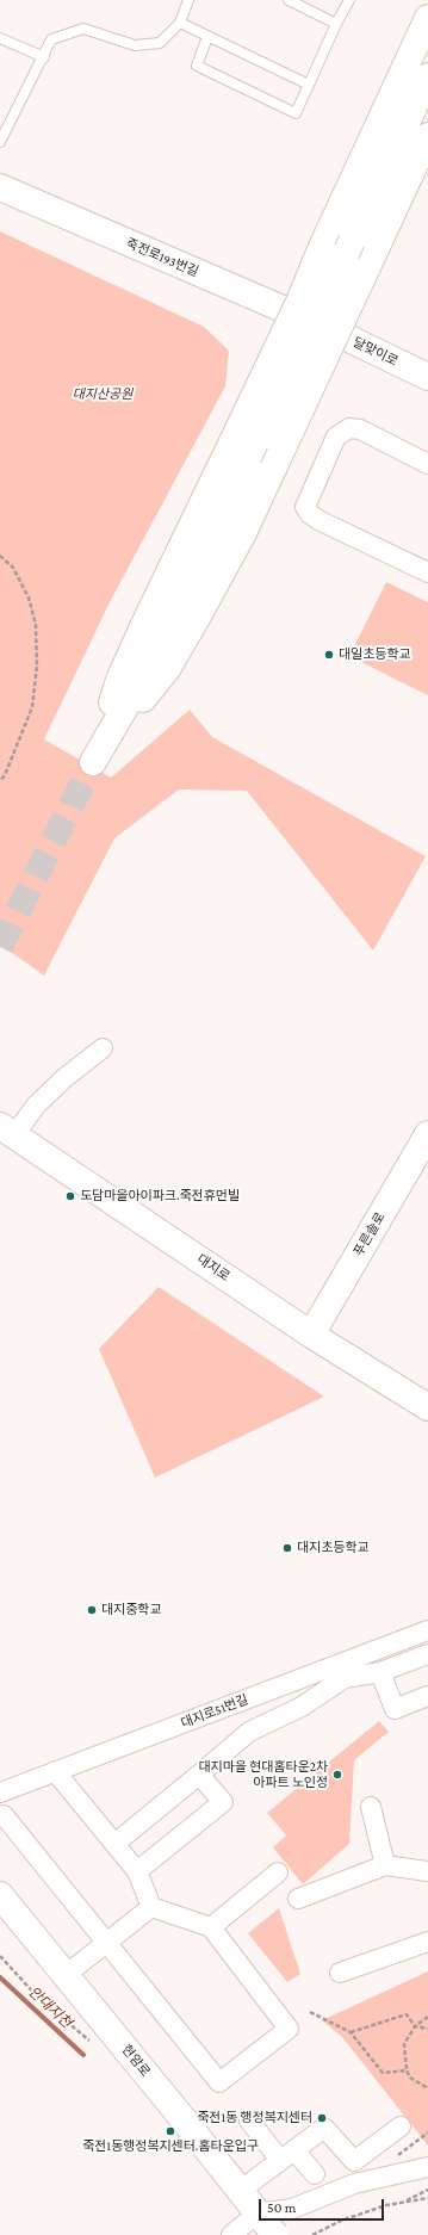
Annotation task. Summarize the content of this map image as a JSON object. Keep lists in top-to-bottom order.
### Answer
{
  "streets": {
    "main road": [
      "죽전로193번길",
      "달맞이로",
      "푸른솔로",
      "대지로",
      "현암로"
    ],
    "street": ["대지로51번길"]
  },
  "crossings": [
    ["죽전로193번길", "달맞이로"],
    ["푸른솔로", "대지로"]
  ],
  "water": ["안대지천"],
  "parks": ["대지산공원"],
  "places": [
    "대일초등학교",
    "도담마을아이파크.죽전휴먼빌",
    "대지초등학교",
    "대지중학교",
    "대지마을 현대홈타운2차 아파트 노인정",
    "죽전1동 행정복지센터",
    "죽전1동행정복지센터.홈타운입구"
  ],
  "scale_bar": "50 m"
}
